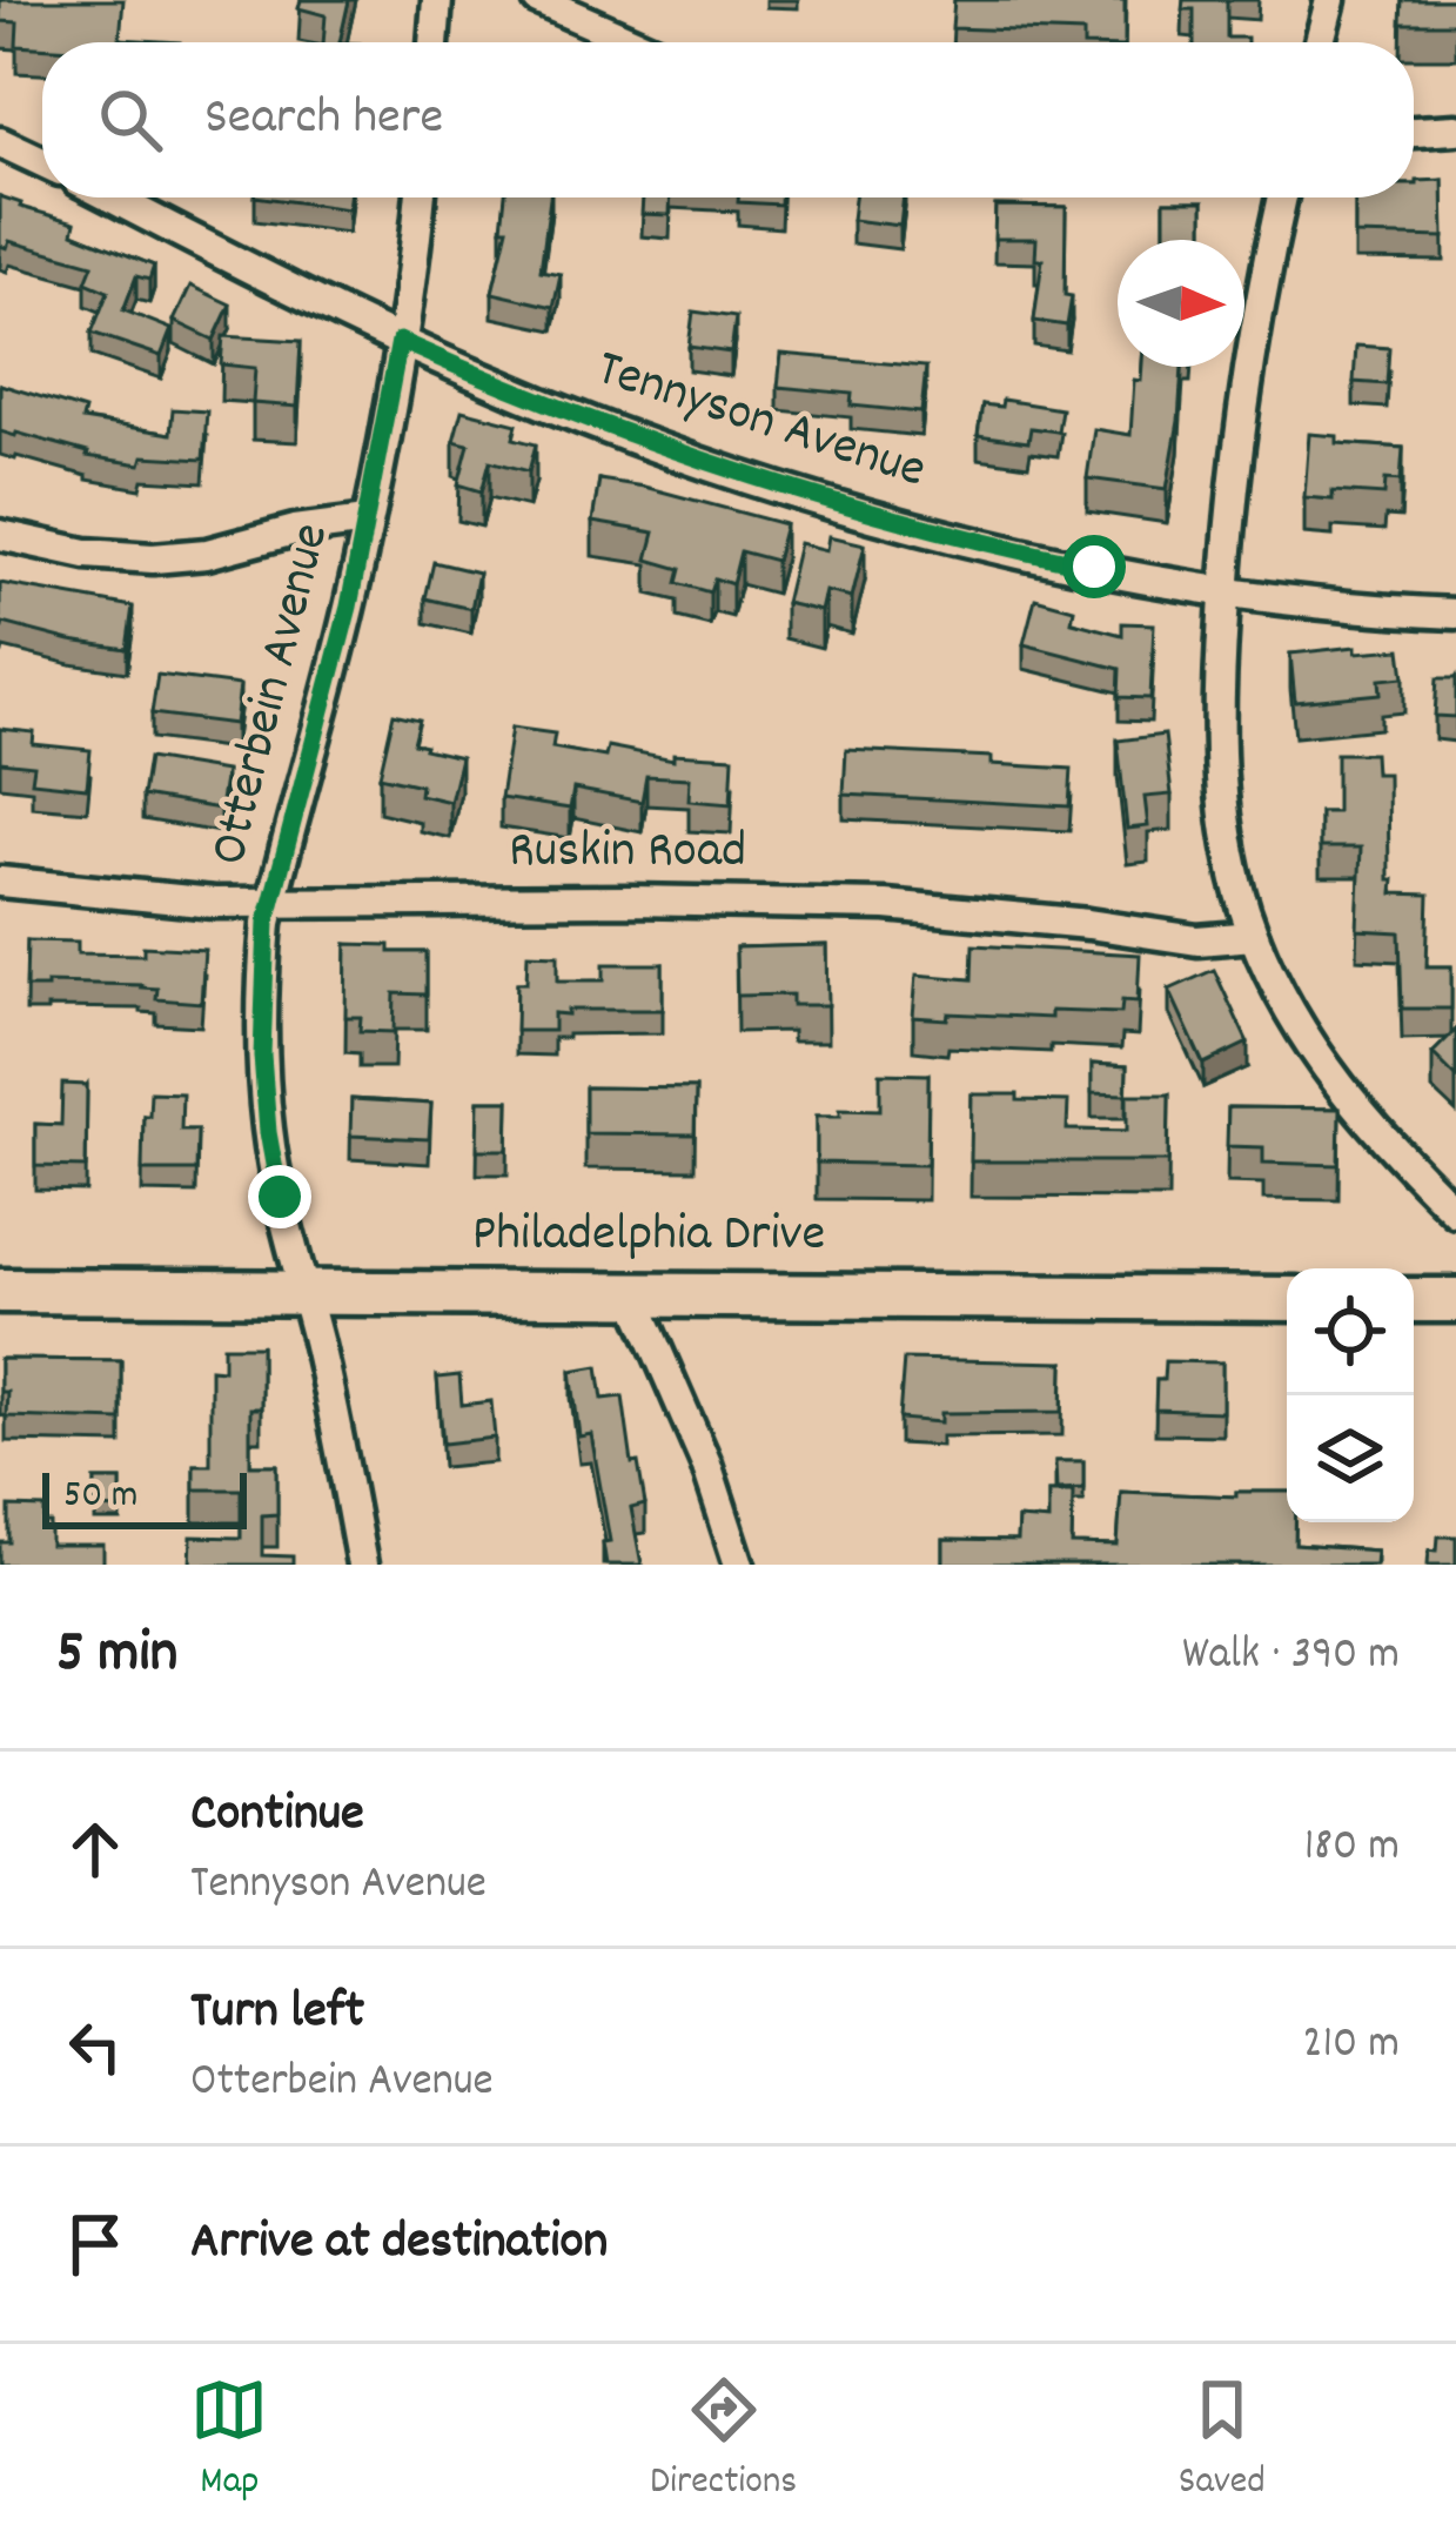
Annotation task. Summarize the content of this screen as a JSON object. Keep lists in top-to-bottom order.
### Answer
{
  "streets": {
    "main road": ["Philadelphia Drive"],
    "street": ["Tennyson Avenue", "Otterbein Avenue", "Ruskin Road"]
  },
  "crossings": [
    ["Tennyson Avenue", "Otterbein Avenue"],
    ["Otterbein Avenue", "Ruskin Road"],
    ["Otterbein Avenue", "Philadelphia Drive"]
  ],
  "scale_bar": "50 m",
  "north": "right",
  "page": {
    "search": "Search here",
    "scale": "50 m",
    "heading": ["5 min", "Walk · 390 m"],
    "list": [
      ["Continue", "Tennyson Avenue", "180 m"],
      ["Turn left", "Otterbein Avenue", "210 m"],
      "Arrive at destination"
    ],
    "nav": ["Map", "Directions", "Saved"]
  }
}
